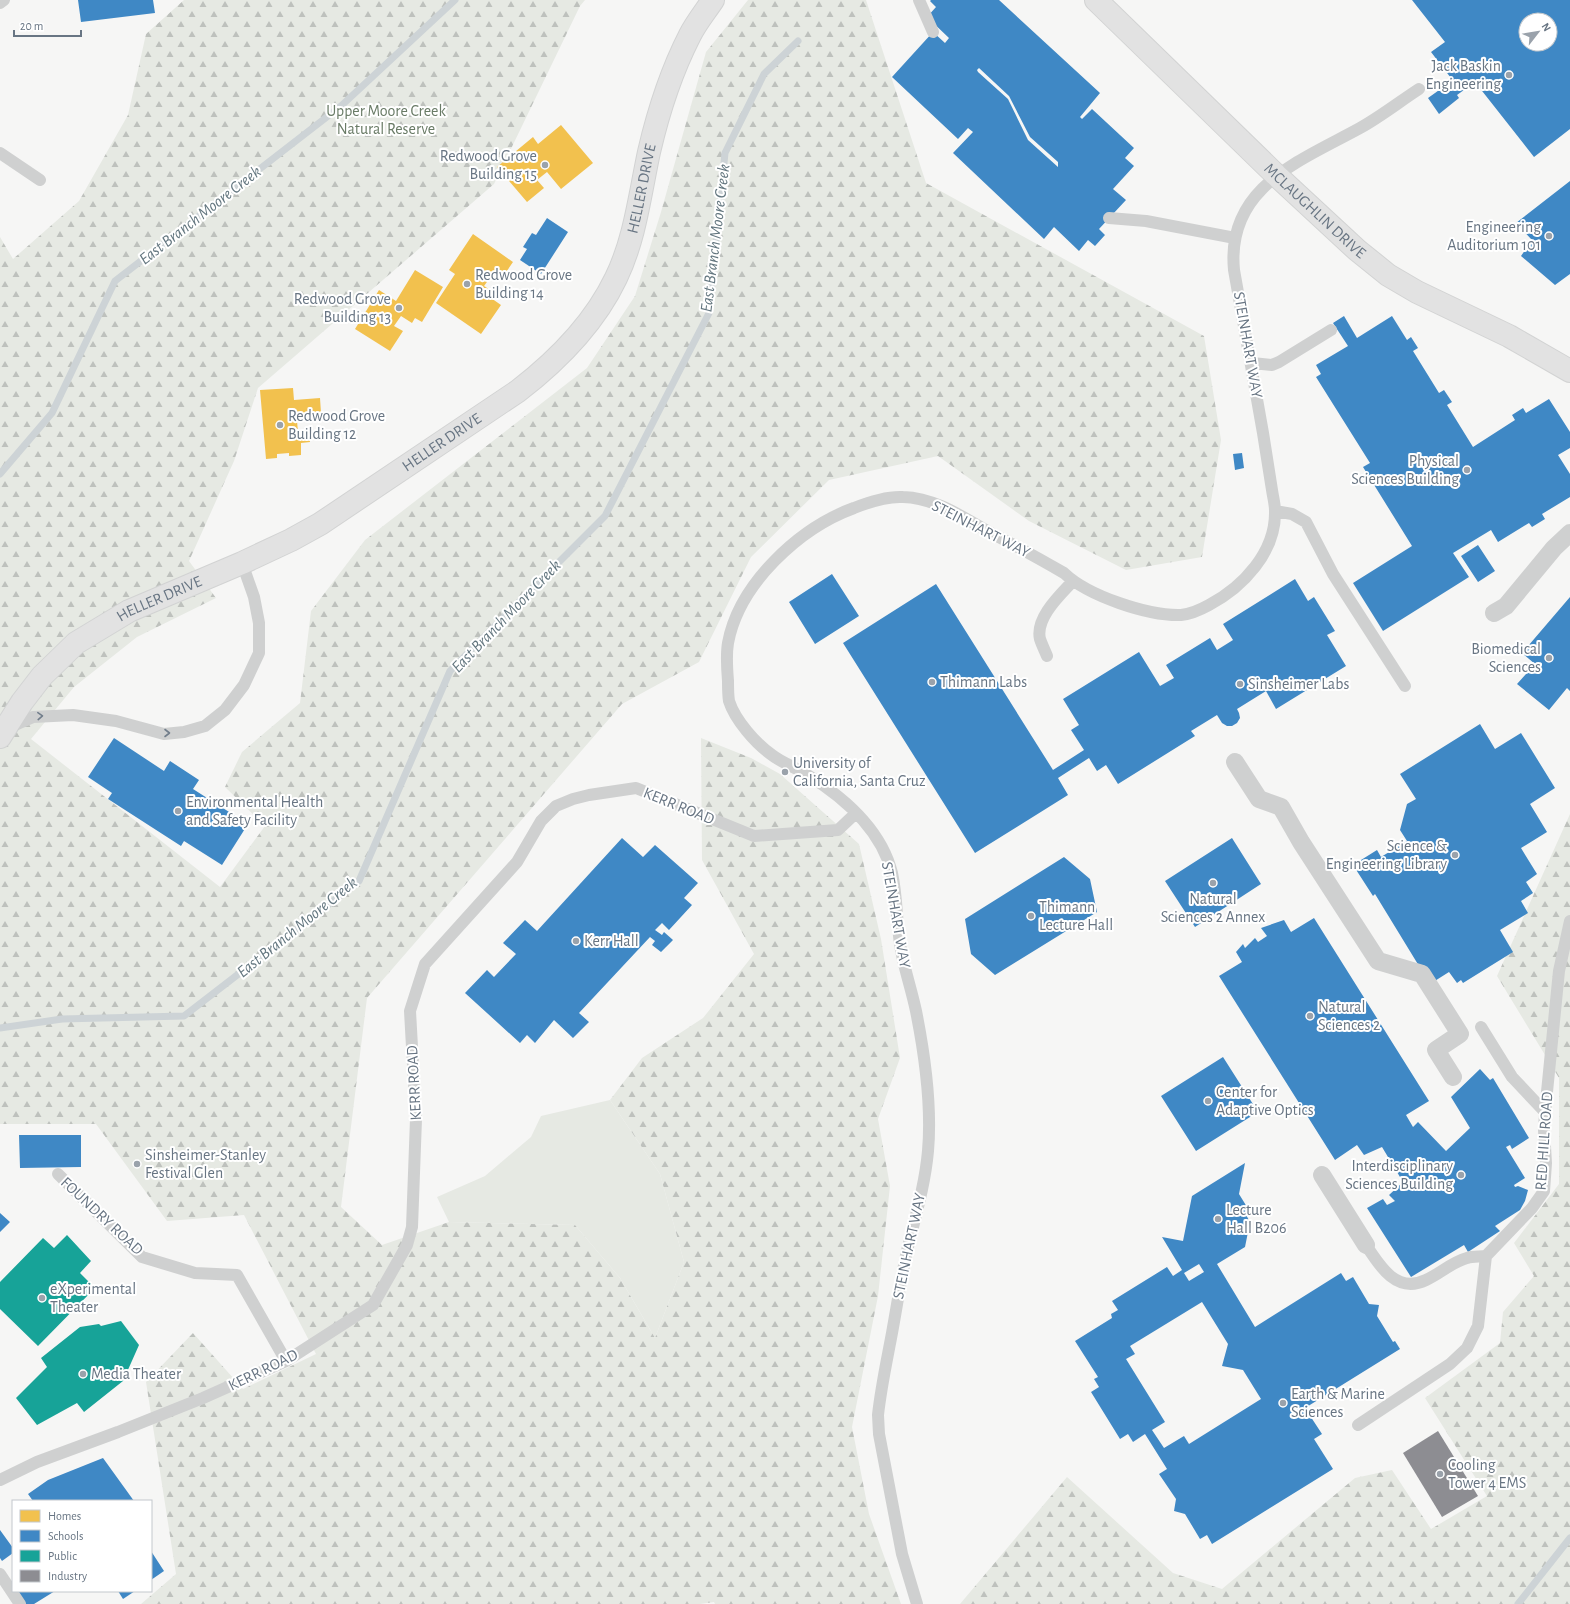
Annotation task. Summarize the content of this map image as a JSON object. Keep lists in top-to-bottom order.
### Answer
{
  "streets": {
    "main road": ["HELLER DRIVE", "MCLAUGHLIN DRIVE"],
    "lane": [
      "STEINHART WAY",
      "KERR ROAD",
      "RED HILL ROAD",
      "FOUNDRY ROAD"
    ]
  },
  "crossings": [
    ["MCLAUGHLIN DRIVE", "STEINHART WAY"],
    ["STEINHART WAY", "KERR ROAD"],
    ["KERR ROAD", "FOUNDRY ROAD"]
  ],
  "water": ["East Branch Moore Creek"],
  "parks": ["Upper Moore Creek Natural Reserve"],
  "places": [
    "Jack Baskin Engineering",
    "Redwood Grove Building 15",
    "Engineering Auditorium 101",
    "Redwood Grove Building 14",
    "Redwood Grove Building 13",
    "Redwood Grove Building 12",
    "Physical Sciences Building",
    "Biomedical Sciences",
    "Thimann Labs",
    "Sinsheimer Labs",
    "University of California, Santa Cruz",
    "Environmental Health and Safety Facility",
    "Science & Engineering Library",
    "Natural Sciences 2 Annex",
    "Thimann Lecture Hall",
    "Kerr Hall",
    "Natural Sciences 2",
    "Center for Adaptive Optics",
    "Sinsheimer-Stanley Festival Glen",
    "Interdisciplinary Sciences Building",
    "Lecture Hall B206",
    "eXperimental Theater",
    "Media Theater",
    "Earth & Marine Sciences",
    "Cooling Tower 4 EMS"
  ],
  "legend": [
    "Homes",
    "Schools",
    "Public",
    "Industry"
  ],
  "scale_bar": "20 m",
  "north": "top right"
}
